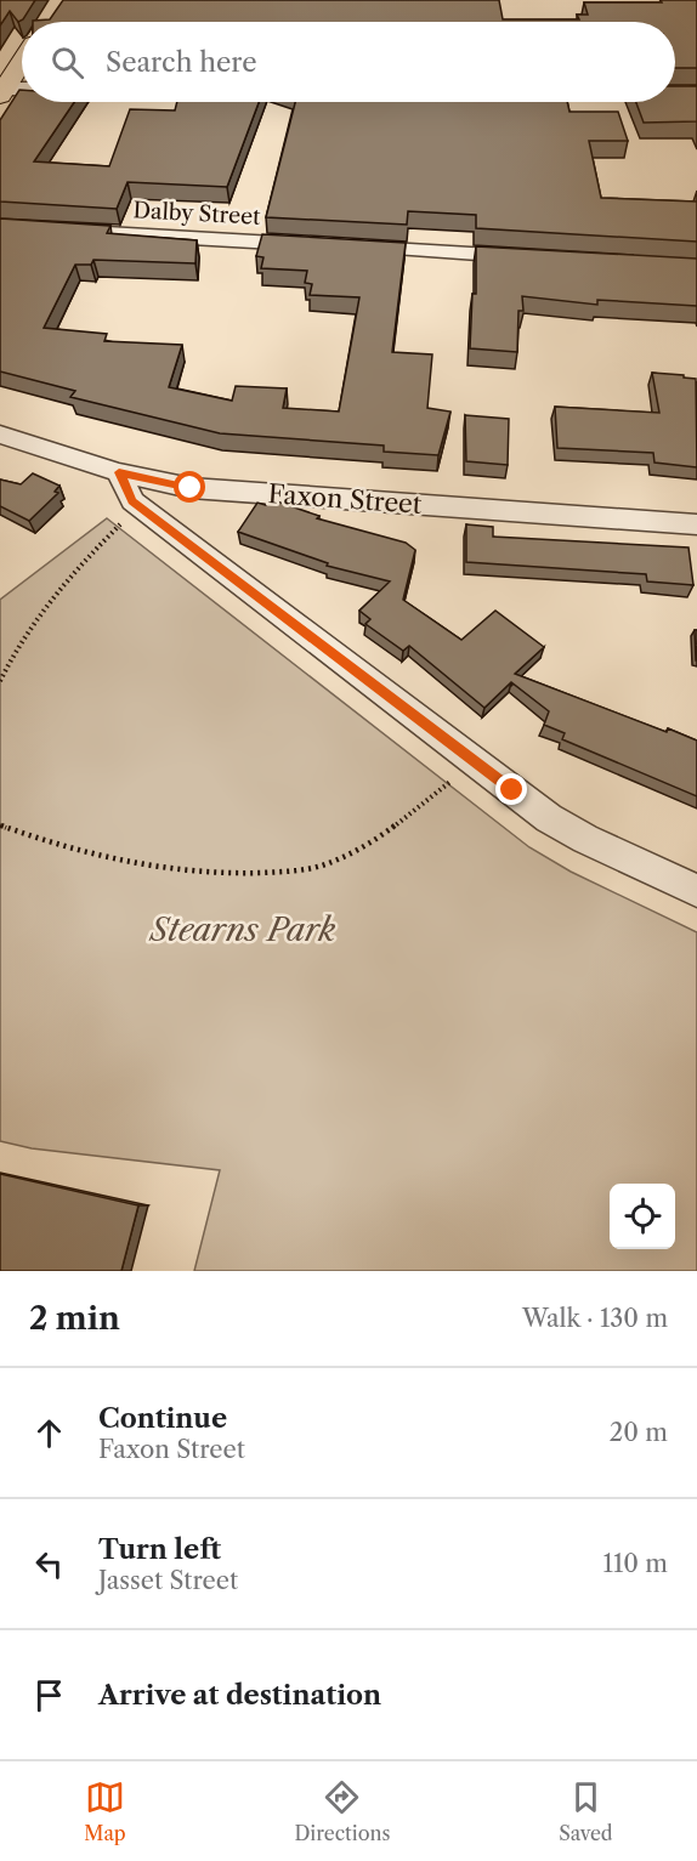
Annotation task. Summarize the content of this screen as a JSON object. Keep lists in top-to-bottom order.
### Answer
{
  "streets": {
    "street": ["Dalby Street", "Faxon Street"]
  },
  "parks": ["Stearns Park"],
  "page": {
    "search": "Search here",
    "heading": ["2 min", "Walk · 130 m"],
    "list": [
      ["Continue", "Faxon Street", "20 m"],
      ["Turn left", "Jasset Street", "110 m"],
      "Arrive at destination"
    ],
    "nav": ["Map", "Directions", "Saved"]
  }
}
